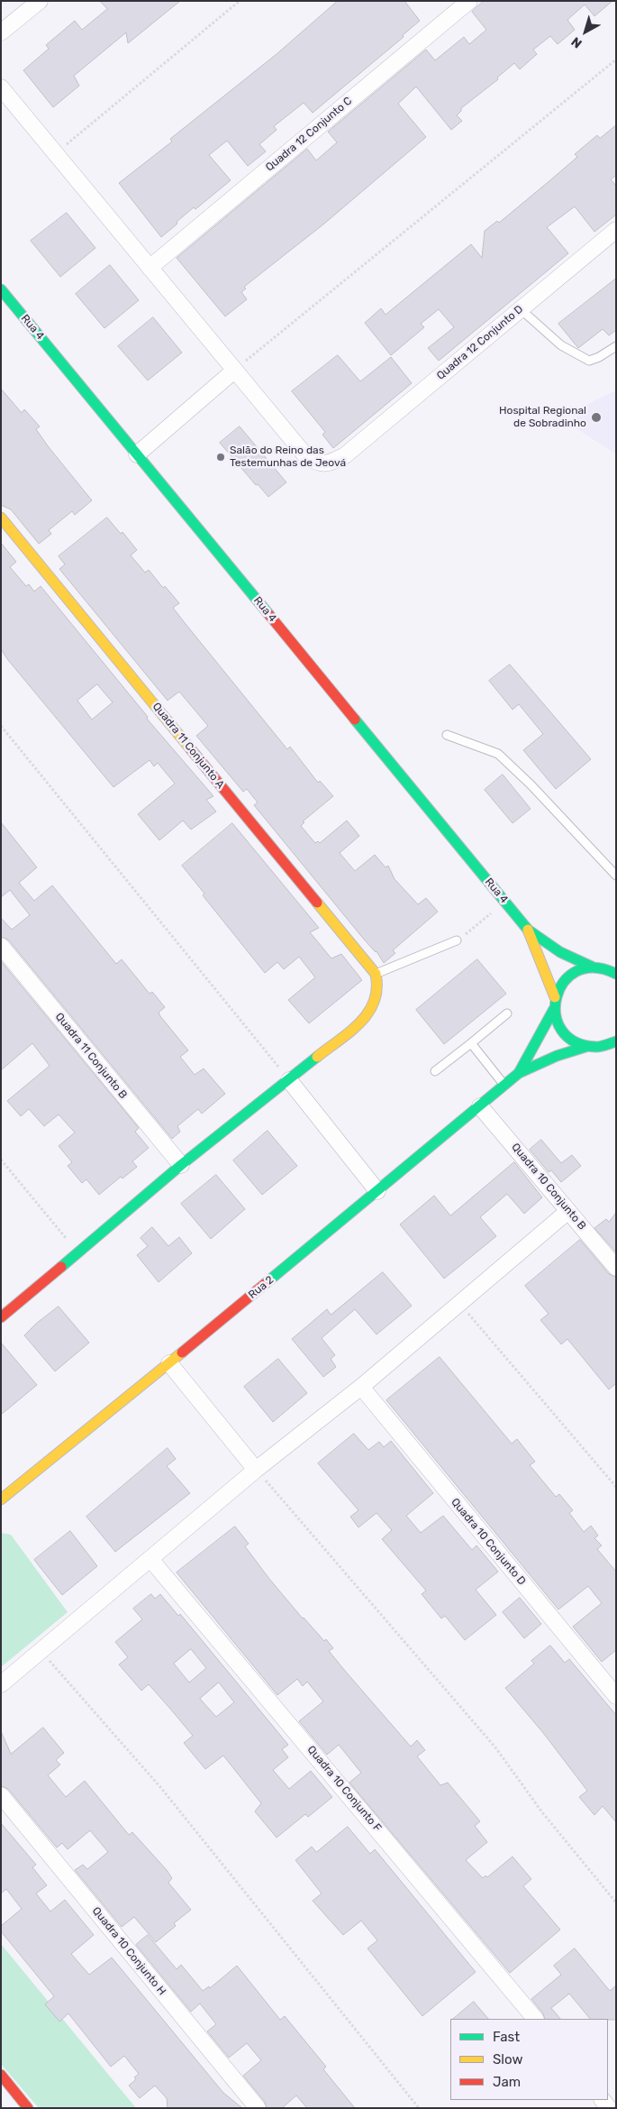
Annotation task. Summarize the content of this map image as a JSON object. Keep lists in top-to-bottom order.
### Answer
{
  "streets": {
    "street": [
      "Quadra 12 Conjunto C",
      "Rua 4",
      "Quadra 12 Conjunto D",
      "Quadra 11 Conjunto A",
      "Quadra 11 Conjunto B",
      "Quadra 10 Conjunto B",
      "Rua 2",
      "Quadra 10 Conjunto D",
      "Quadra 10 Conjunto F",
      "Quadra 10 Conjunto H"
    ]
  },
  "crossings": [
    ["Quadra 12 Conjunto C", "Quadra 12 Conjunto D"],
    ["Quadra 10 Conjunto B", "Rua 2"]
  ],
  "places": ["Hospital Regional de Sobradinho", "Salão do Reino das Testemunhas de Jeová"],
  "legend": ["Fast", "Slow", "Jam"],
  "north": "bottom left"
}
